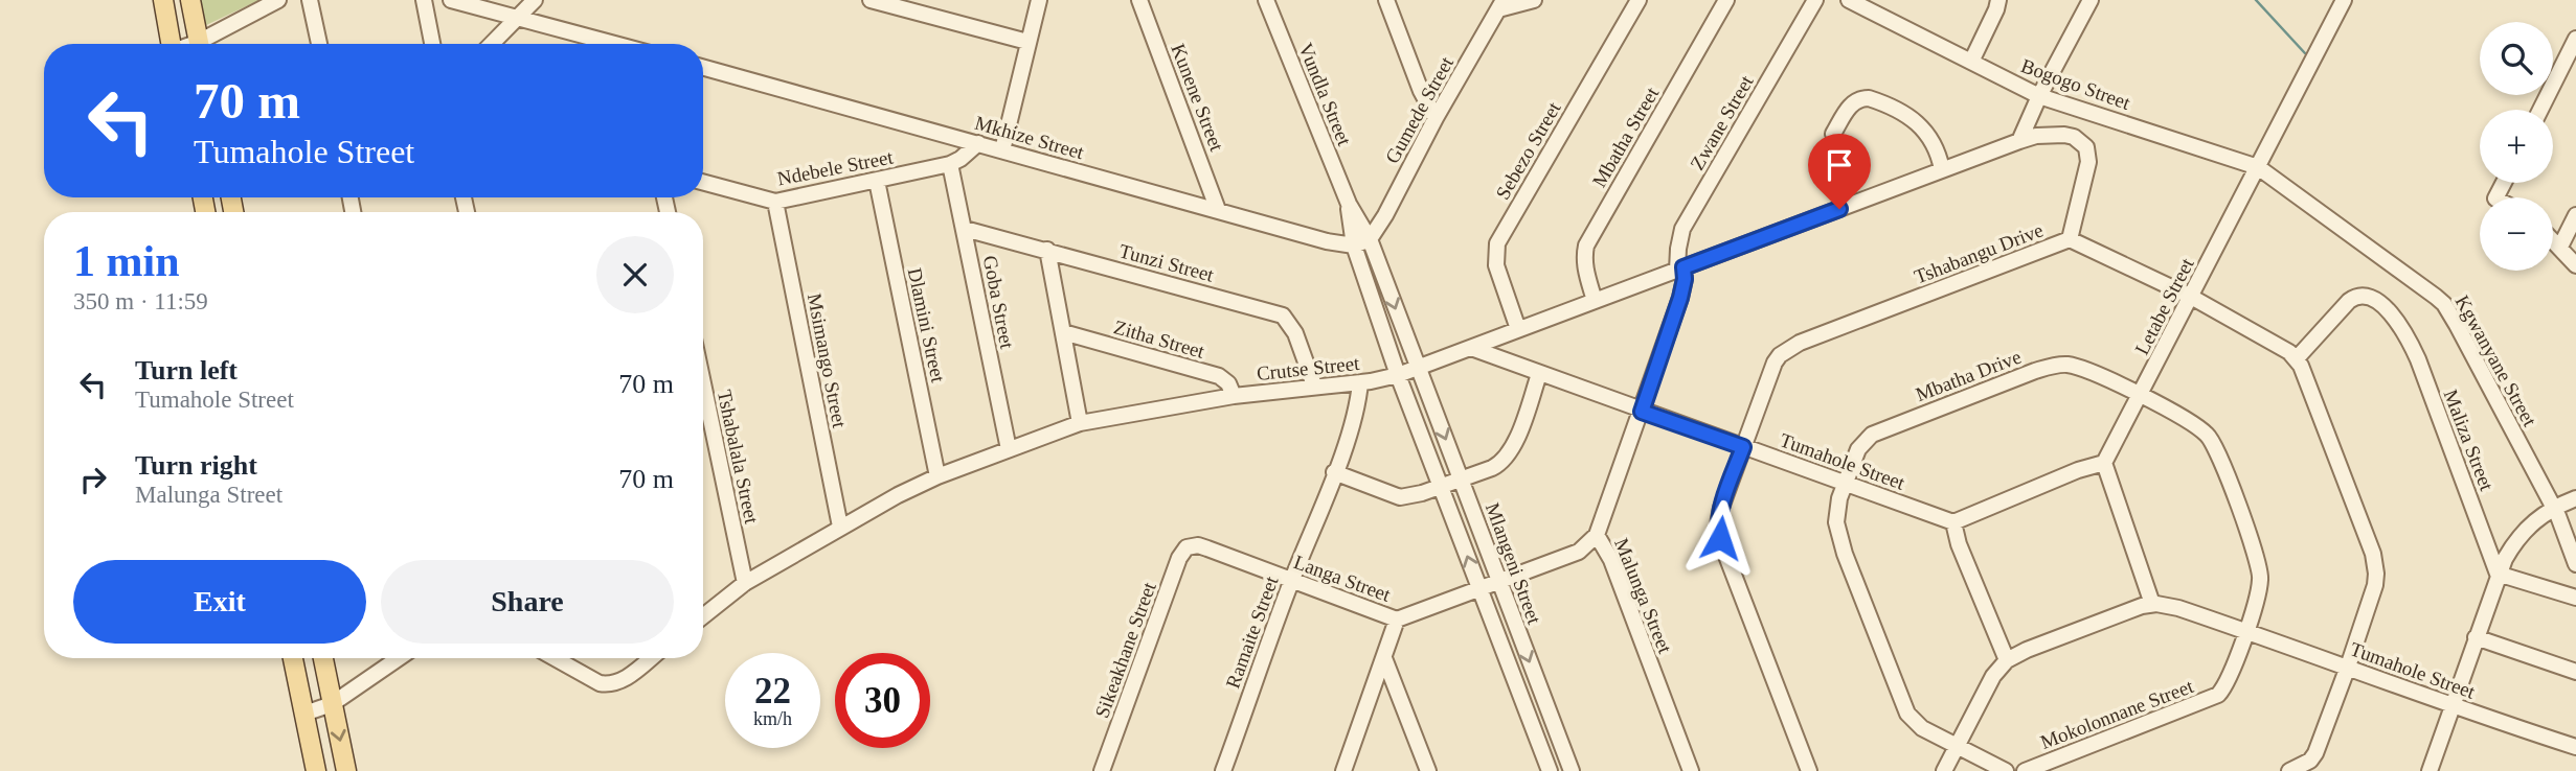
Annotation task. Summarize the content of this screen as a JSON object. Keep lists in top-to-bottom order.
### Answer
{
  "streets": {
    "street": [
      "Bogogo Street",
      "Vundla Street",
      "Kunene Street",
      "Gumede Street",
      "Zwane Street",
      "Mkhize Street",
      "Mbatha Street",
      "Sebezo Street",
      "Ndebele Street",
      "Tshabangu Drive",
      "Tunzi Street",
      "Goba Street",
      "Letabe Street",
      "Dlamini Street",
      "Zitha Street",
      "Msimango Street",
      "Kgwanyane Street",
      "Crutse Street",
      "Mbatha Drive",
      "Maliza Street",
      "Tshabalala Street",
      "Tumahole Street",
      "Mlangeni Street",
      "Langa Street",
      "Malunga Street",
      "Ramaite Street",
      "Sikeakhane Street",
      "Mokolonnane Street"
    ]
  },
  "crossings": [
    ["Bogogo Street", "Letabe Street"],
    ["Bogogo Street", "Kgwanyane Street"],
    ["Vundla Street", "Gumede Street"],
    ["Vundla Street", "Mkhize Street"],
    ["Vundla Street", "Crutse Street"],
    ["Vundla Street", "Mlangeni Street"],
    ["Kunene Street", "Mkhize Street"],
    ["Zwane Street", "Crutse Street"],
    ["Zwane Street", "Malunga Street"],
    ["Mkhize Street", "Ndebele Street"],
    ["Mbatha Street", "Crutse Street"],
    ["Sebezo Street", "Crutse Street"],
    ["Ndebele Street", "Goba Street"],
    ["Ndebele Street", "Dlamini Street"],
    ["Ndebele Street", "Msimango Street"],
    ["Tshabangu Drive", "Letabe Street"],
    ["Tshabangu Drive", "Crutse Street"],
    ["Tshabangu Drive", "Maliza Street"],
    ["Tshabangu Drive", "Tumahole Street"],
    ["Tunzi Street", "Goba Street"],
    ["Tunzi Street", "Crutse Street"],
    ["Goba Street", "Crutse Street"],
    ["Letabe Street", "Kgwanyane Street"],
    ["Letabe Street", "Mbatha Drive"],
    ["Dlamini Street", "Crutse Street"],
    ["Zitha Street", "Crutse Street"],
    ["Msimango Street", "Crutse Street"],
    ["Crutse Street", "Tshabalala Street"],
    ["Crutse Street", "Tumahole Street"],
    ["Crutse Street", "Mlangeni Street"],
    ["Crutse Street", "Malunga Street"],
    ["Crutse Street", "Ramaite Street"],
    ["Mbatha Drive", "Tumahole Street"],
    ["Mbatha Drive", "Mokolonnane Street"],
    ["Tumahole Street", "Malunga Street"],
    ["Mlangeni Street", "Langa Street"],
    ["Langa Street", "Malunga Street"],
    ["Langa Street", "Ramaite Street"],
    ["Langa Street", "Sikeakhane Street"]
  ],
  "page": {
    "map_buttons": ["+", "−"],
    "turn": ["70 m", "Tumahole Street"],
    "heading": ["1 min", "350 m · 11:59"],
    "list": [
      {
        "name": "Turn left",
        "note": "Tumahole Street",
        "value": "70 m"
      },
      {
        "name": "Turn right",
        "note": "Malunga Street",
        "value": "70 m"
      }
    ],
    "buttons": ["Exit", "Share"],
    "speed": "22 km/h",
    "limit": "30"
  }
}
